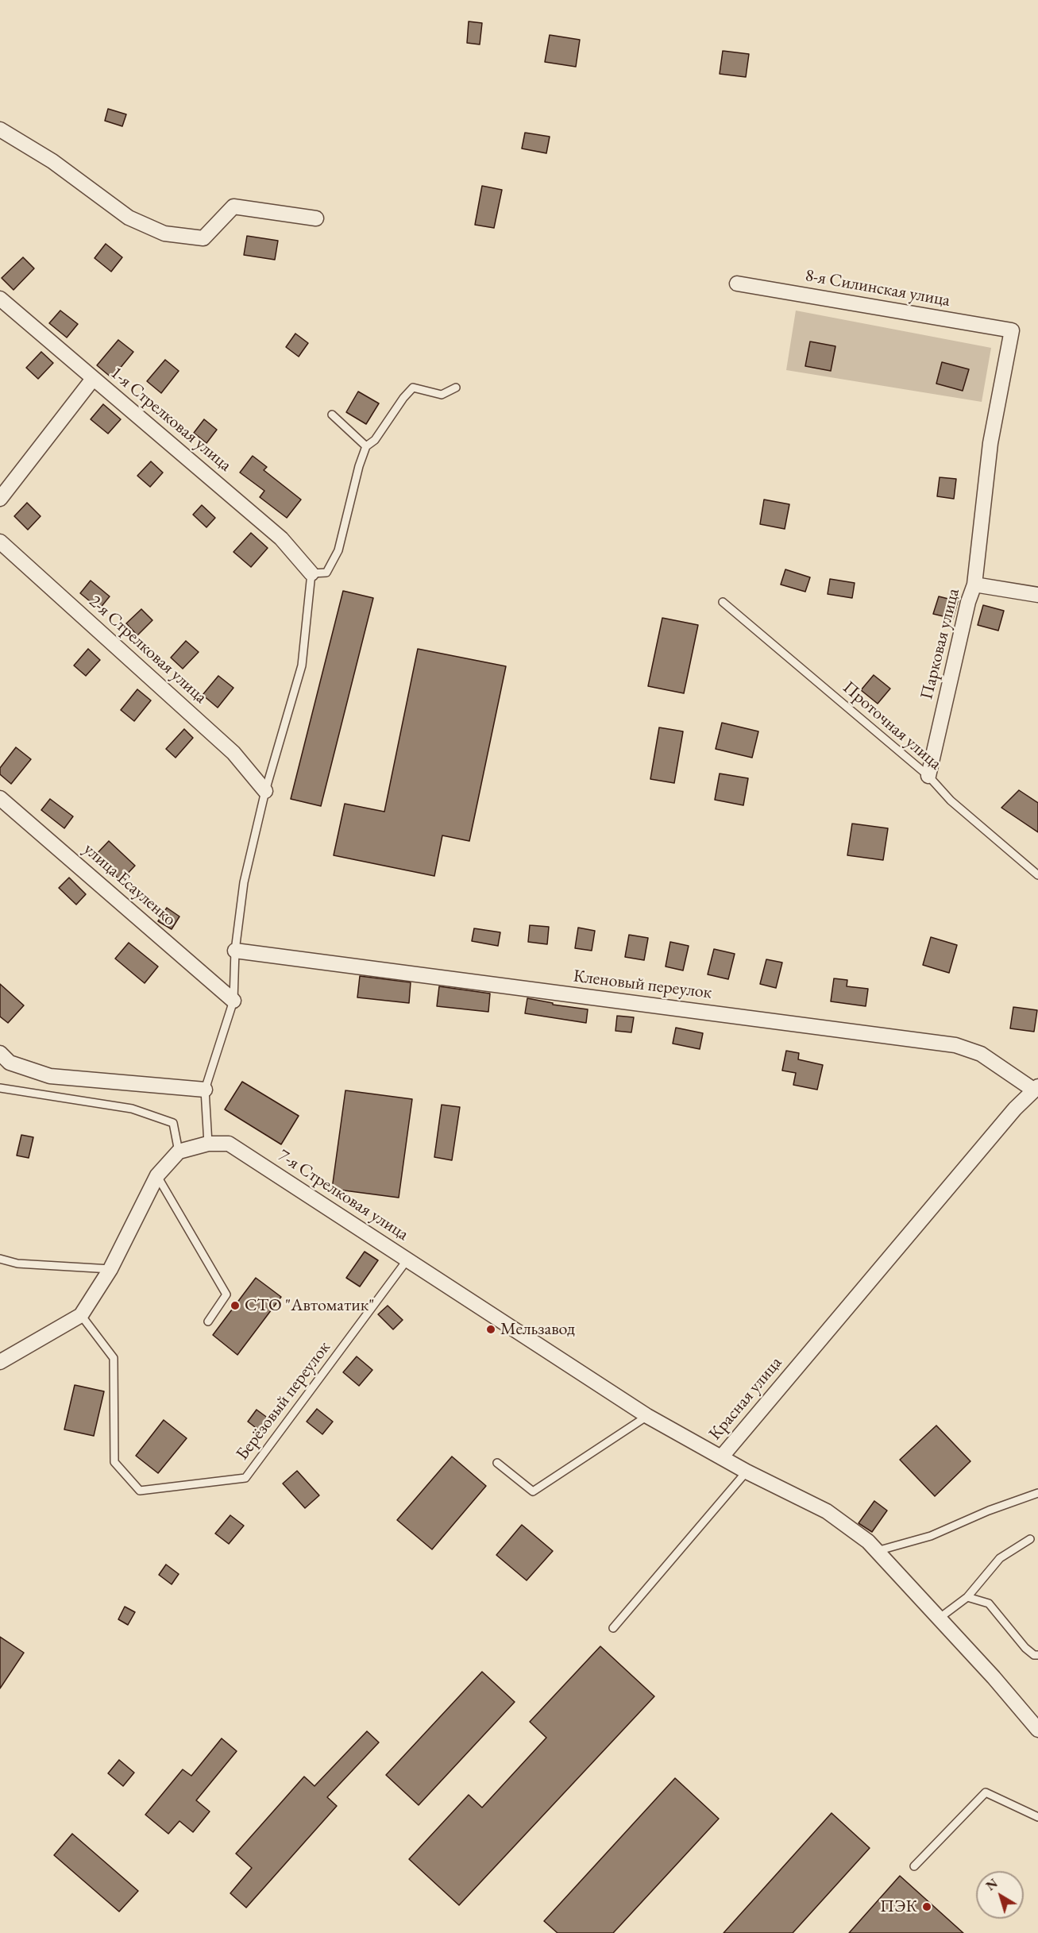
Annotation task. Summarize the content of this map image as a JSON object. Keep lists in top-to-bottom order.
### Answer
{
  "streets": {
    "street": [
      "8-я Силинская улица",
      "1-я Стрелковая улица",
      "Парковая улица",
      "2-я Стрелковая улица",
      "улица Есауленко",
      "Кленовый переулок",
      "7-я Стрелковая улица",
      "Красная улица"
    ],
    "lane": ["Проточная улица", "Берёзовый переулок"]
  },
  "crossings": [
    ["8-я Силинская улица", "Парковая улица"],
    ["Парковая улица", "Проточная улица"],
    ["Кленовый переулок", "Красная улица"],
    ["7-я Стрелковая улица", "Красная улица"],
    ["7-я Стрелковая улица", "Берёзовый переулок"]
  ],
  "places": ["СТО \"Автоматик\"", "Мельзавод", "ПЭК"],
  "north": "top left"
}
